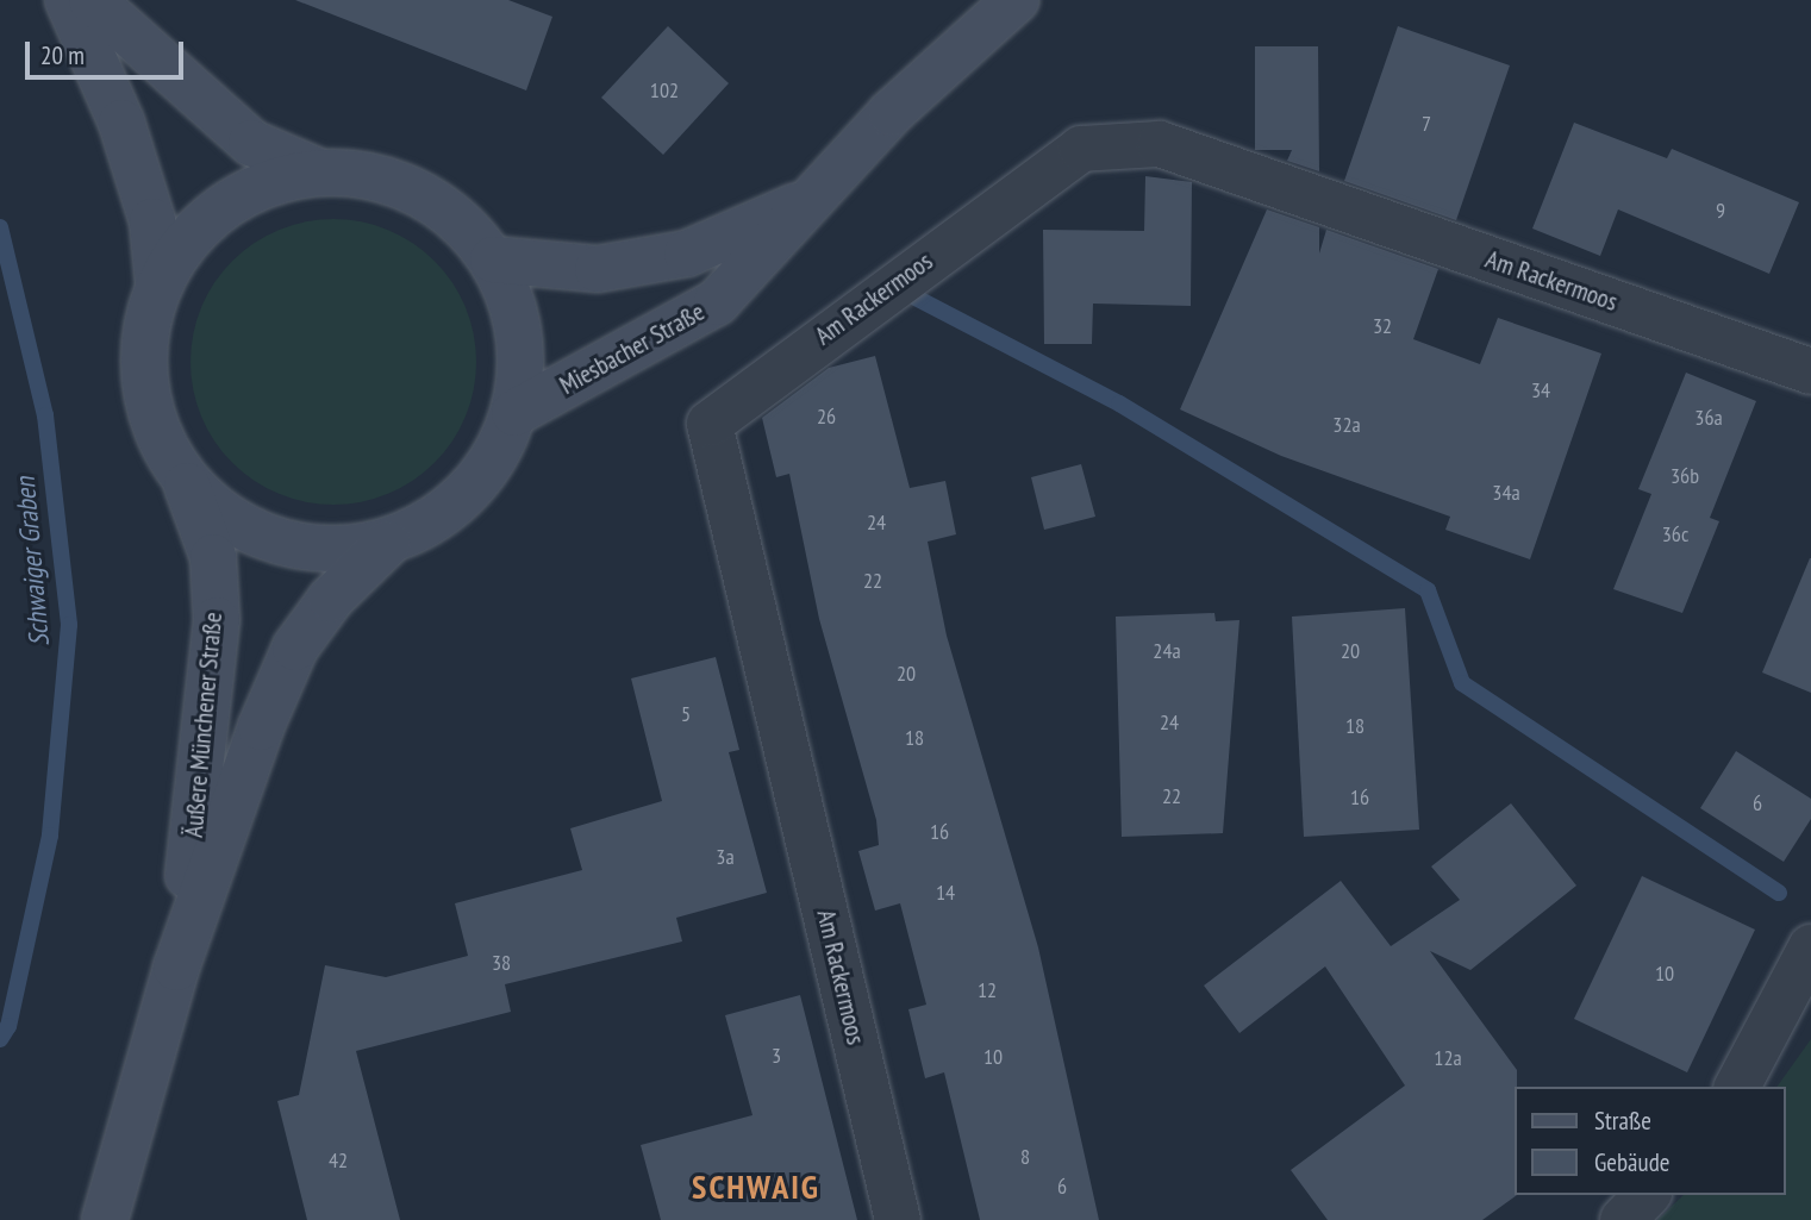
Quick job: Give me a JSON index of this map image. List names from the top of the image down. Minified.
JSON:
{"streets":{"main road":["Miesbacher Straße","Äußere Münchener Straße"],"street":["Am Rackermoos"]},"districts":["SCHWAIG"],"water":["Schwaiger Graben"],"house_numbers":["102","7","9","32","34","26","36a","32a","36b","34a","24","36c","22","24a","20","20","5","24","18","18","22","16","6","16","3a","14","38","10","12","3","10","12a","8","42","6"],"legend":["Straße","Gebäude"],"scale_bar":"20 m"}
